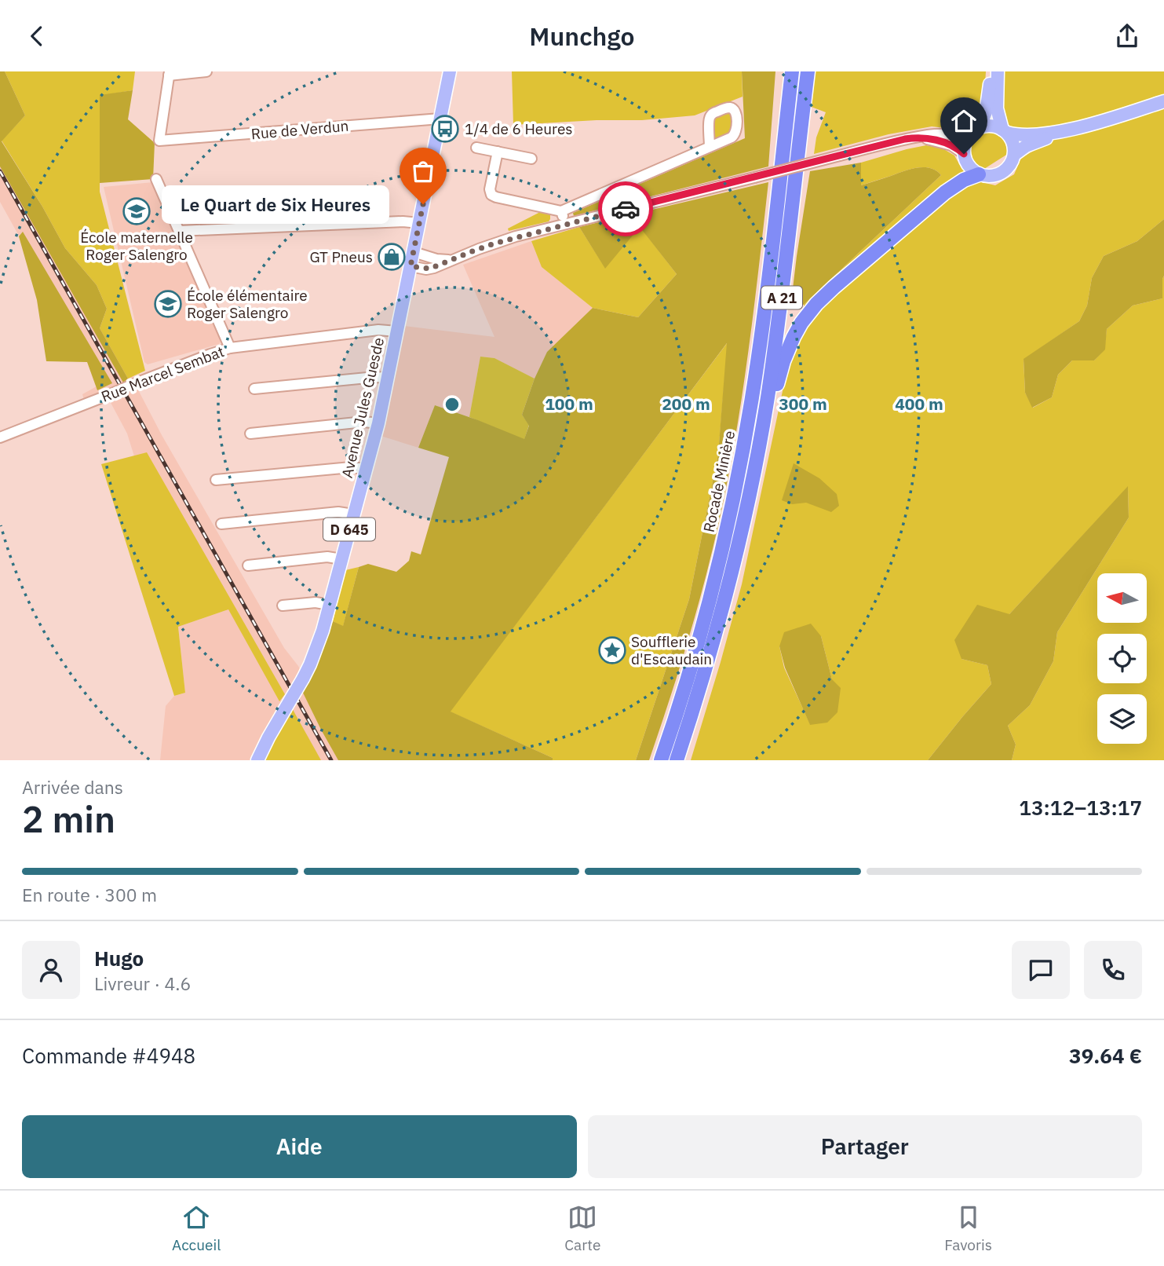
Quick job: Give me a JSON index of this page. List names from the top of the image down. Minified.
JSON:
{"streets":{"highway":["A 21","Rocade Minière"],"main road":["Avenue Jules Guesde","D 645"],"street":["Rue de Verdun","Rue Marcel Sembat"]},"crossings":[["Rue de Verdun","Avenue Jules Guesde"],["Rue Marcel Sembat","Avenue Jules Guesde"]],"places":{"bus stop":["1/4 de 6 Heures"],"other":["Le Quart de Six Heures"],"school or university":["École maternelle Roger Salengro","École élémentaire Roger Salengro"],"shop":["GT Pneus"],"place":["Soufflerie d'Escaudain"]},"north":"left","page":{"header":"Munchgo","bubble":"Le Quart de Six Heures","heading":["2 min","Arrivée dans","13:12–13:17"],"panel":["Hugo","Livreur · 4.6","Commande #4948","39.64 €"],"bar":"En route · 300 m","buttons":["Aide","Partager"],"tabs":["Accueil","Carte","Favoris"]},"rings":["100 m","200 m","300 m","400 m"]}
